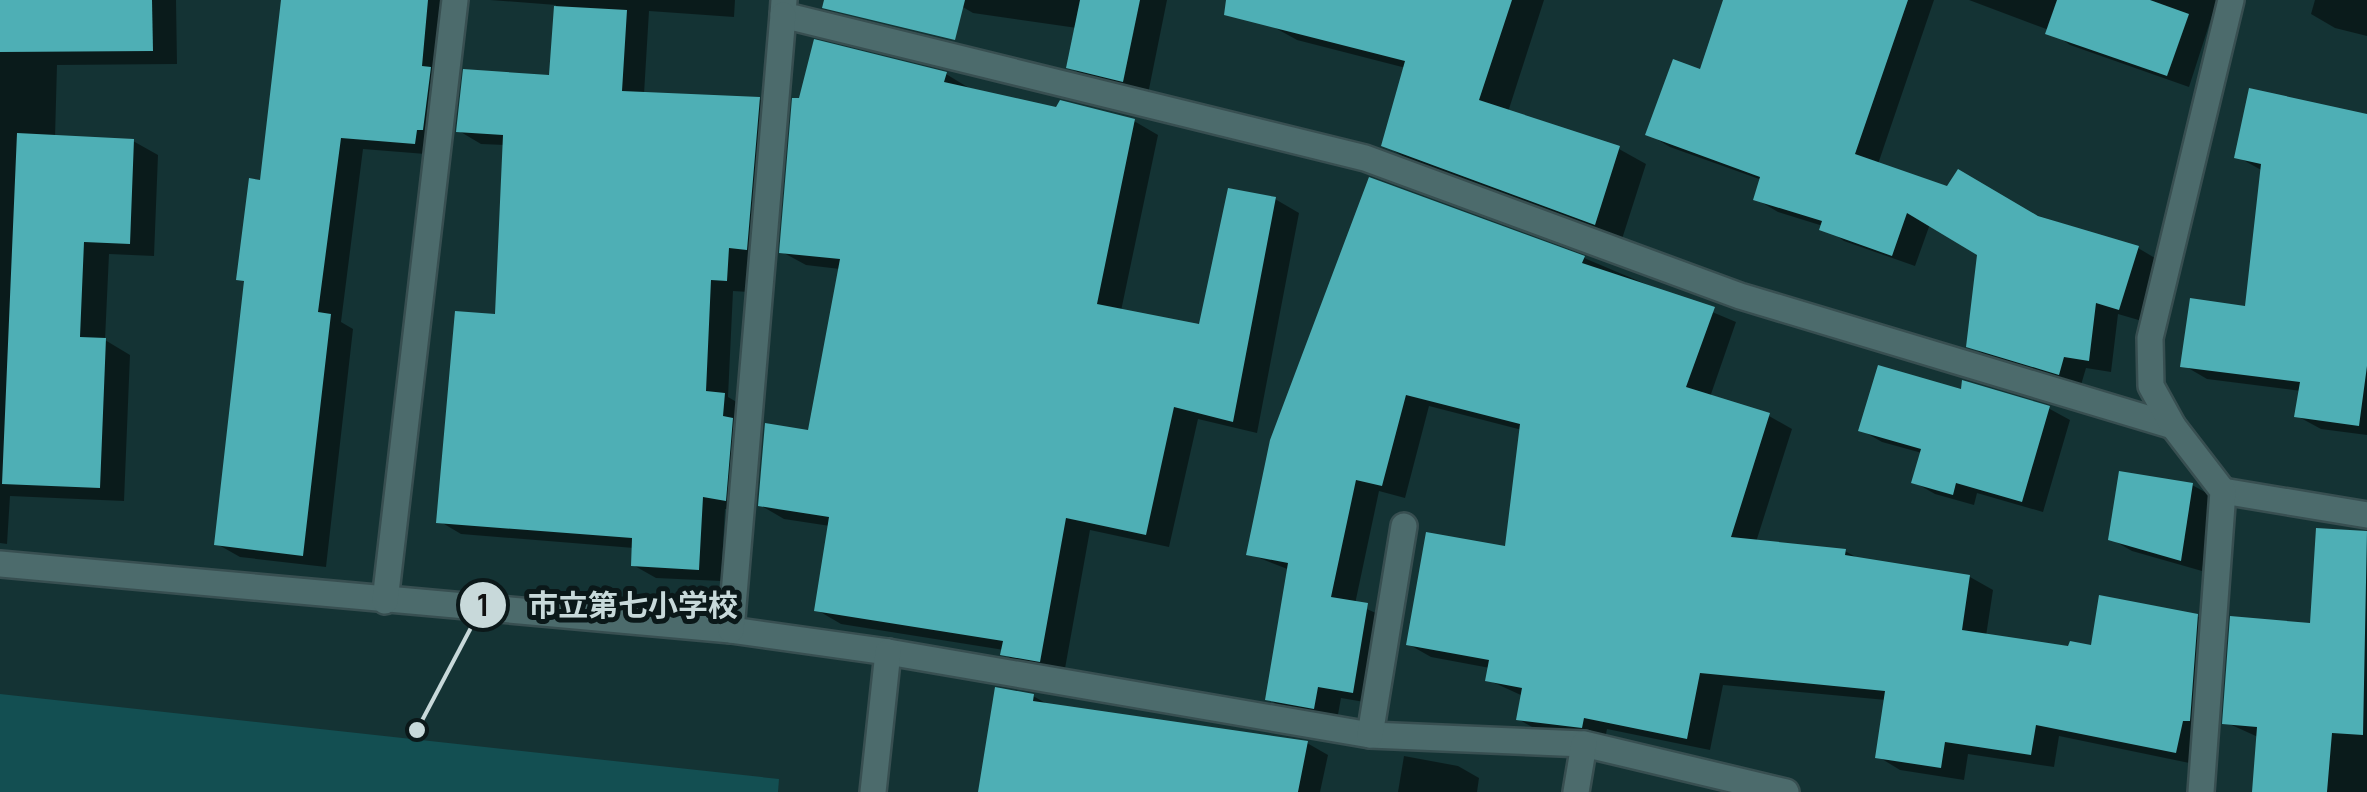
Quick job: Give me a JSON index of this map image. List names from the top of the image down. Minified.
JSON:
{"places":["市立第七小学校"]}
